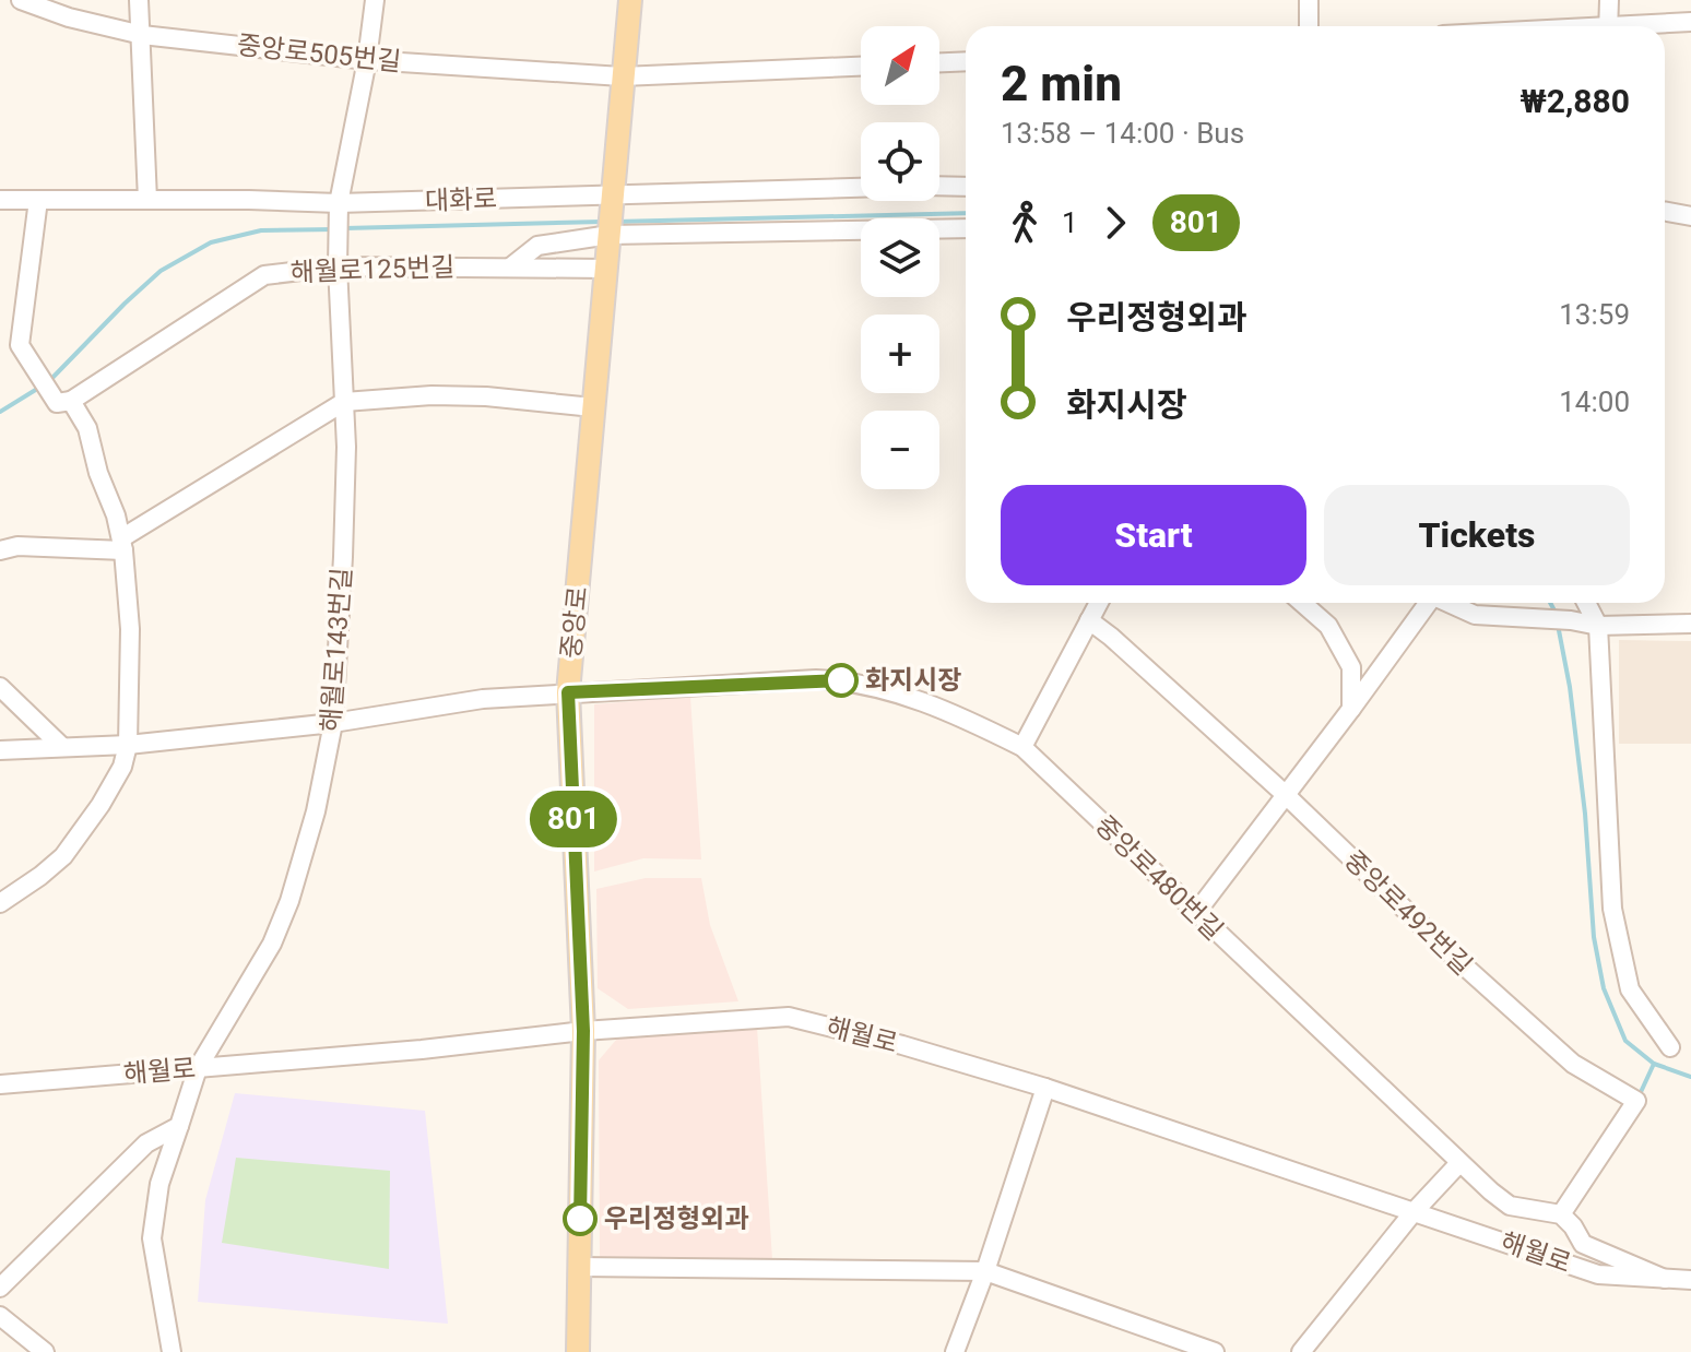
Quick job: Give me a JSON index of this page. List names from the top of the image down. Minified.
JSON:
{"streets":{"main road":["중앙로"],"street":["중앙로505번길","대화로","해월로125번길","해월로143번길","중앙로480번길","중앙로492번길","해월로"]},"crossings":[["중앙로505번길","중앙로"],["중앙로505번길","해월로143번길"],["대화로","중앙로"],["대화로","해월로143번길"],["해월로125번길","중앙로"],["해월로125번길","해월로143번길"],["중앙로","중앙로480번길"],["중앙로","해월로"],["해월로143번길","중앙로480번길"],["해월로143번길","해월로"],["중앙로480번길","중앙로492번길"]],"places":["화지시장","우리정형외과"],"lines":["bus line 801"],"north":"top right","page":{"on_map":"801","map_buttons":["+","−"],"heading":["2 min","13:58 – 14:00 · Bus","₩2,880"],"legs":["1","801"],"list":[{"name":"우리정형외과","value":"13:59"},{"name":"화지시장","value":"14:00"}],"buttons":["Start","Tickets"]}}
